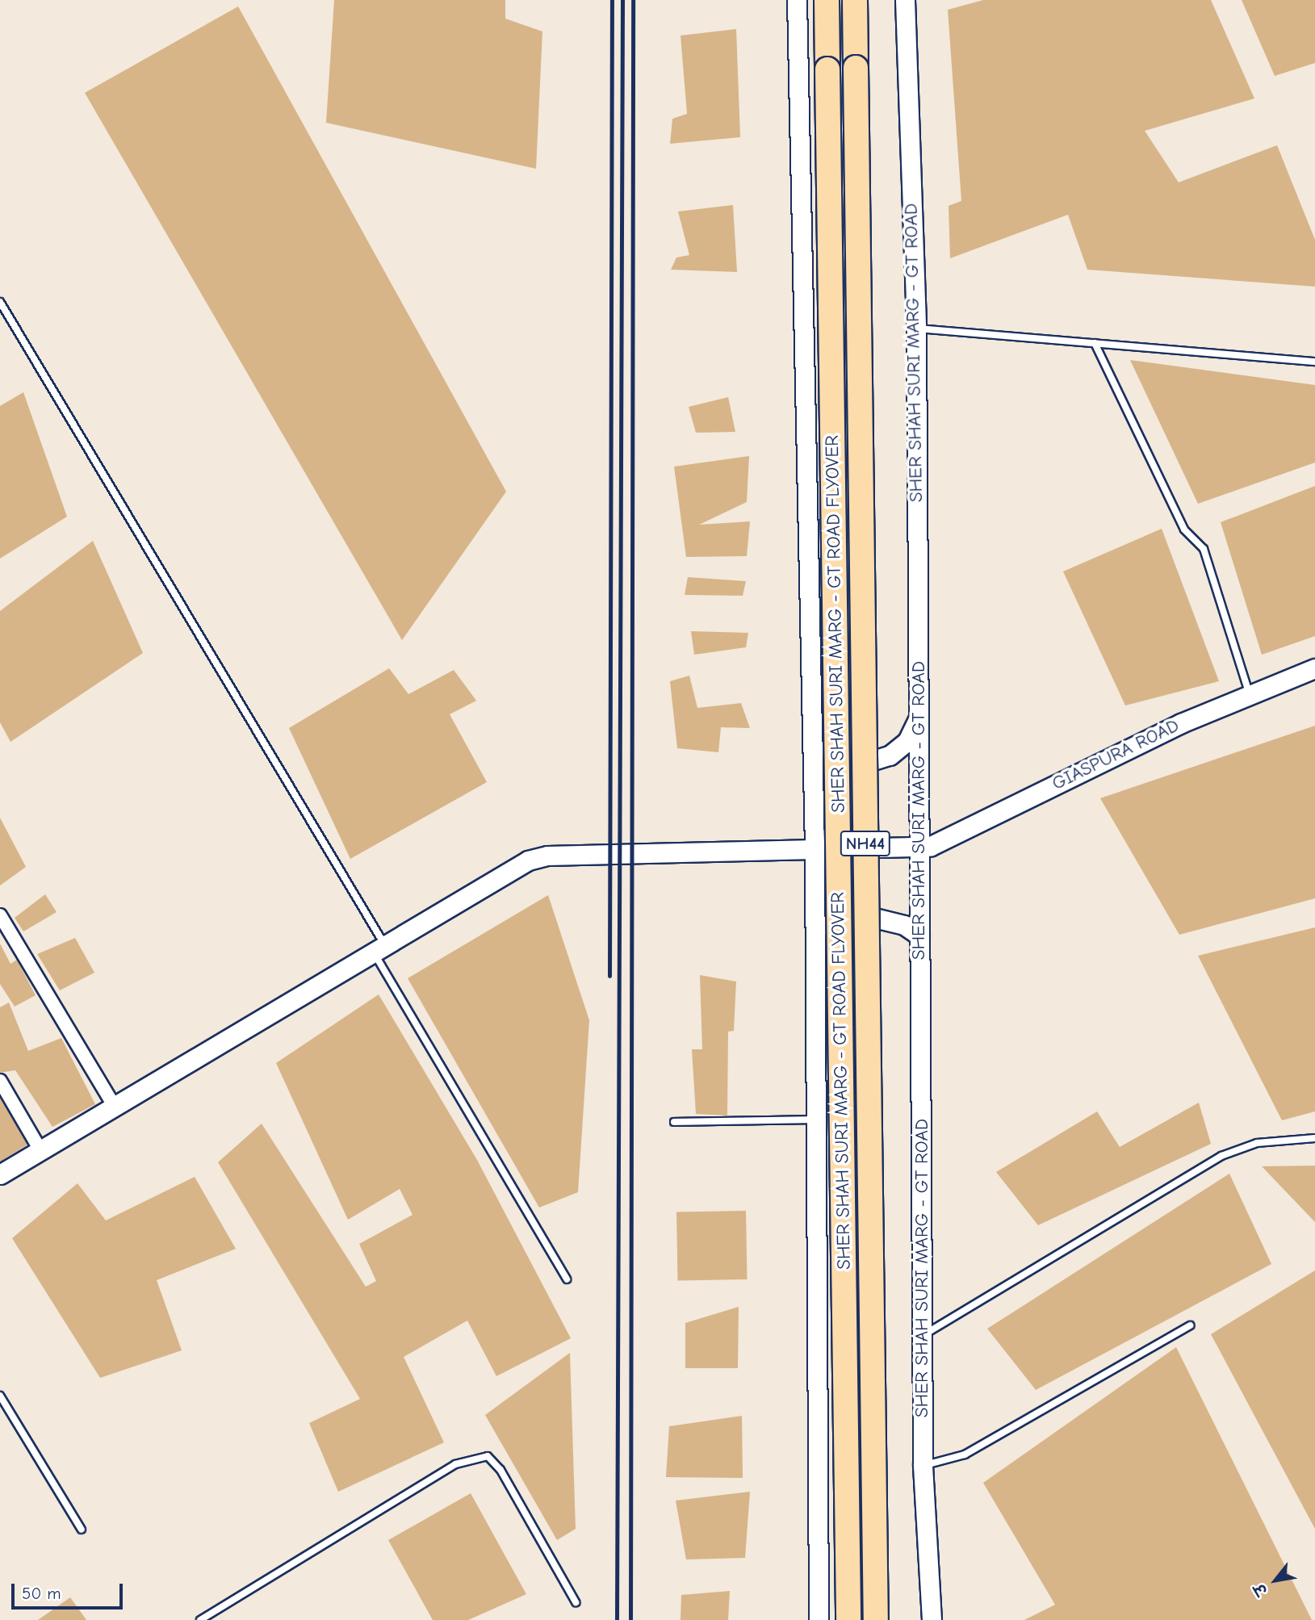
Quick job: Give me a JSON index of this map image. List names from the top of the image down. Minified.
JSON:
{"streets":{"highway":["SHER SHAH SURI MARG - GT ROAD FLYOVER","NH44"],"street":["SHER SHAH SURI MARG - GT ROAD","GIASPURA ROAD"]},"crossings":[["SHER SHAH SURI MARG - GT ROAD","GIASPURA ROAD"]],"scale_bar":"50 m","north":"bottom left"}
